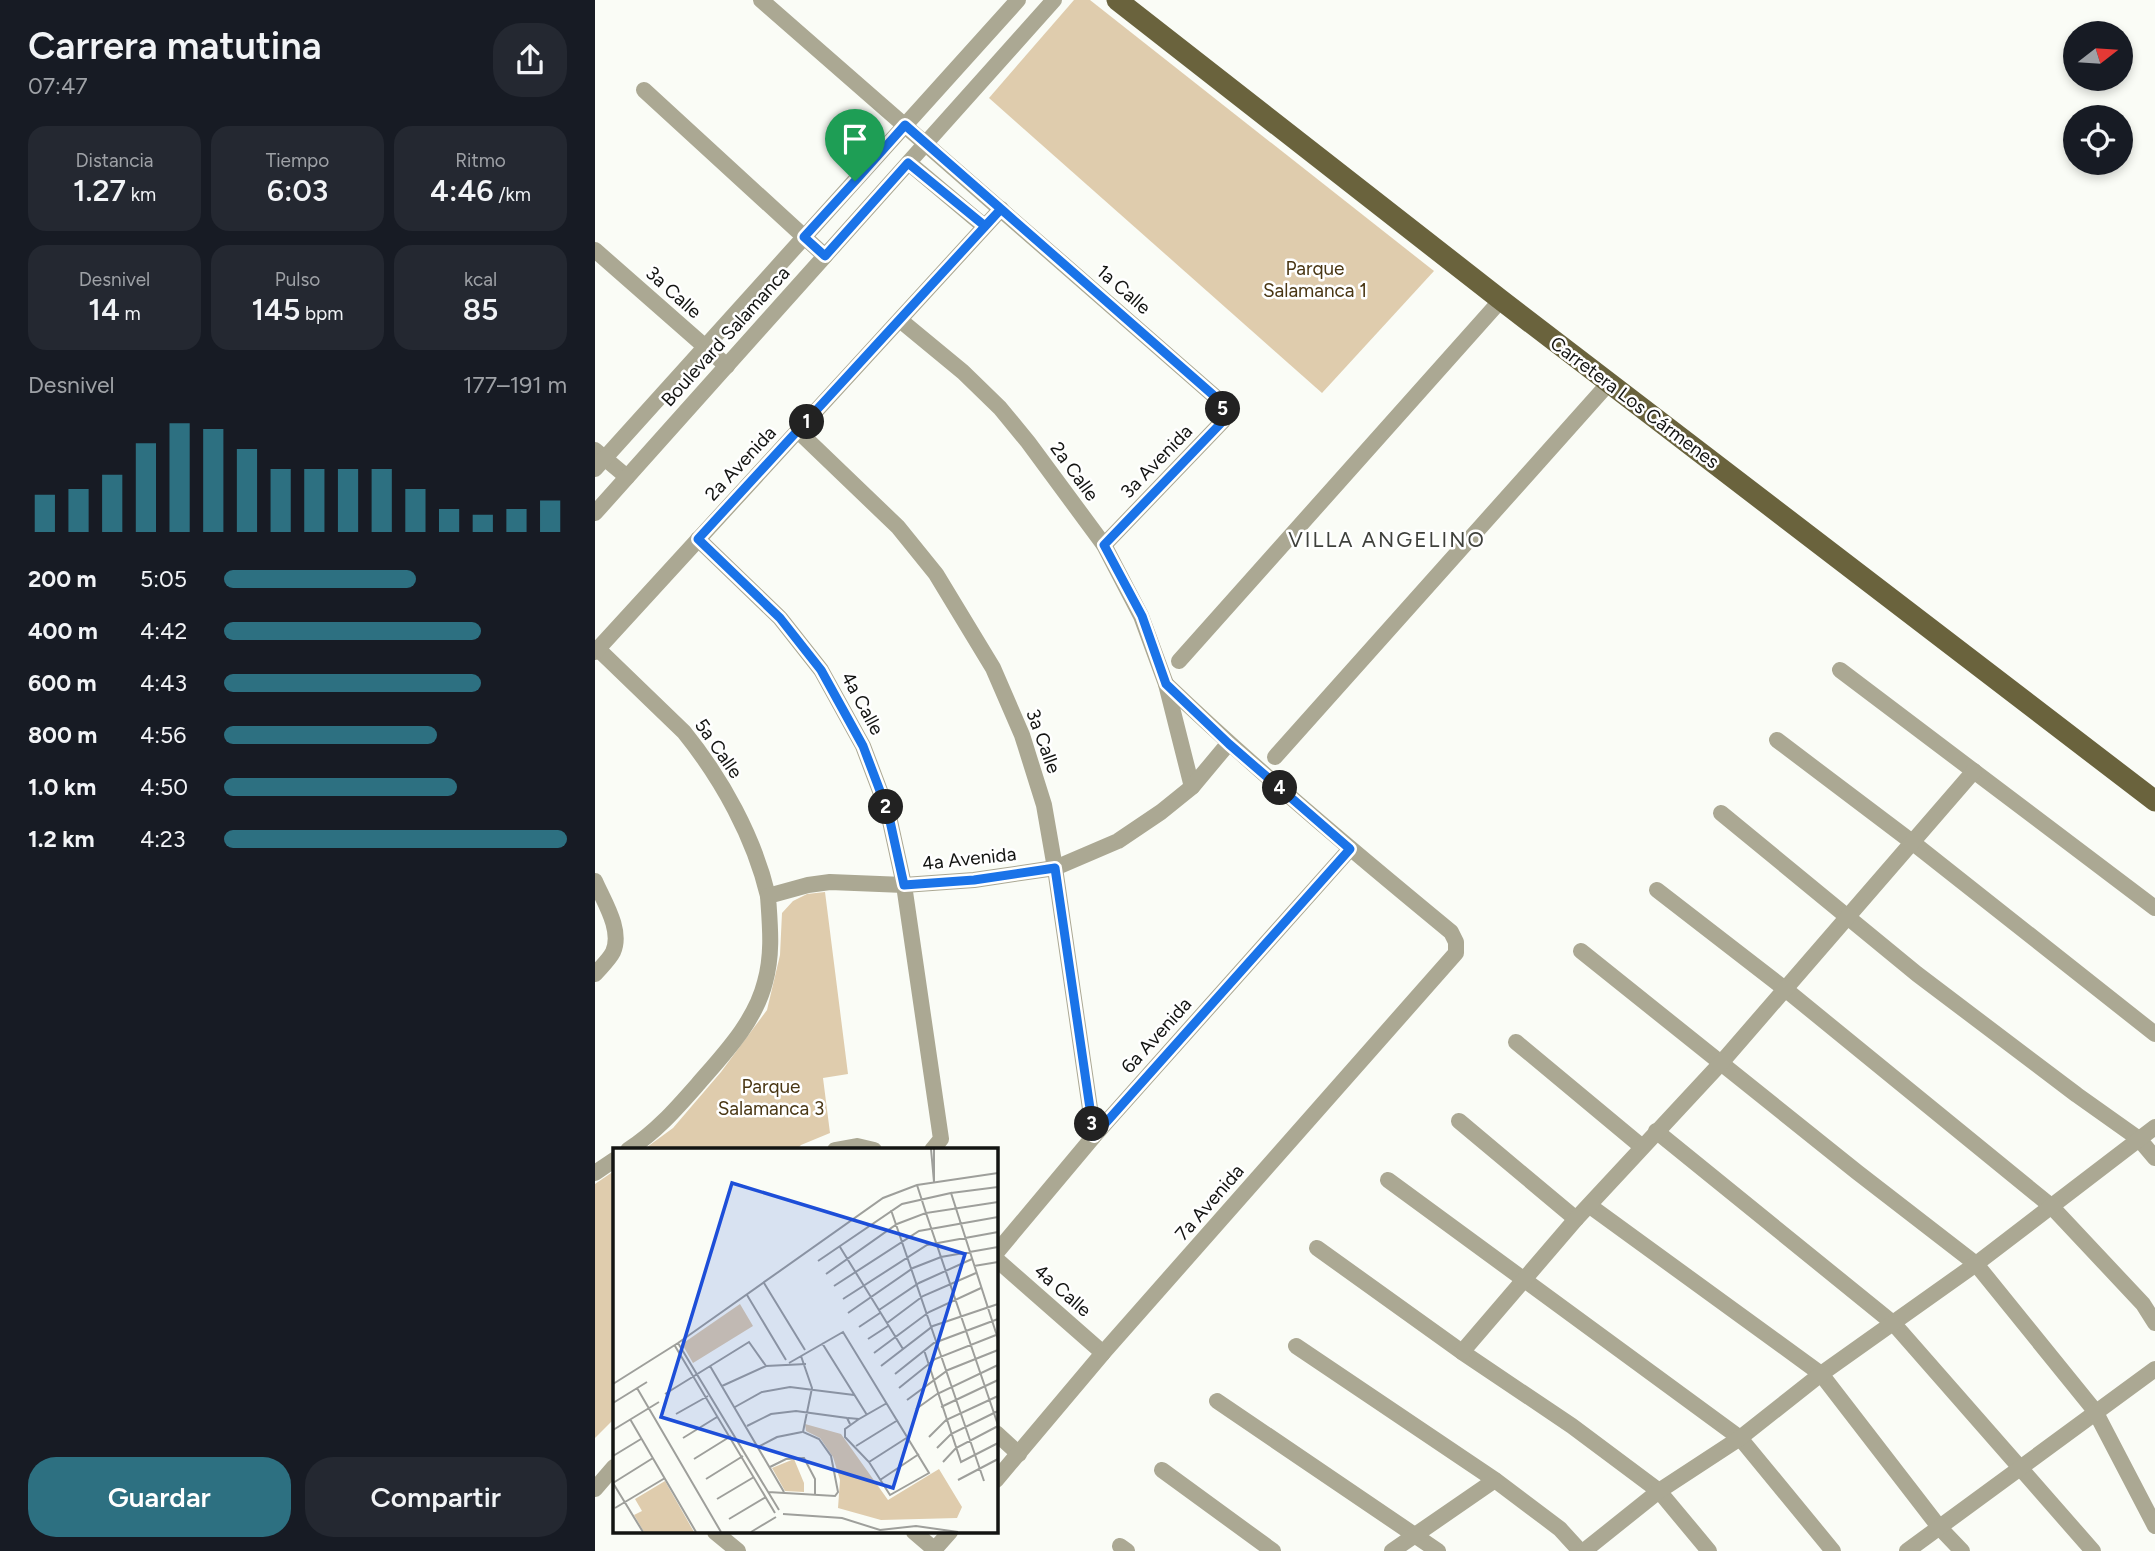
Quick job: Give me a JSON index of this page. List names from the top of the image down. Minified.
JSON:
{"streets":{"main road":["Carretera Los Cármenes"],"street":["1a Calle","3a Calle","Boulevard Salamanca","3a Avenida","2a Avenida","2a Calle","4a Calle","5a Calle","4a Avenida","6a Avenida","7a Avenida"]},"crossings":[["1a Calle","Boulevard Salamanca"],["1a Calle","3a Avenida"],["1a Calle","2a Avenida"],["3a Calle","Boulevard Salamanca"],["3a Calle","2a Avenida"],["3a Calle","4a Avenida"],["3a Calle","6a Avenida"],["3a Avenida","2a Calle"],["2a Avenida","2a Calle"],["2a Avenida","4a Calle"],["2a Avenida","5a Calle"],["2a Calle","4a Avenida"],["2a Calle","6a Avenida"],["2a Calle","7a Avenida"],["4a Calle","4a Avenida"],["4a Calle","7a Avenida"],["5a Calle","4a Avenida"]],"districts":["VILLA ANGELINO"],"parks":["Parque Salamanca 1","Parque Salamanca 3"],"north":"right","page":{"heading":["Carrera matutina","07:47"],"stats":[["Distancia","1.27 km"],["Tiempo","6:03"],["Ritmo","4:46 /km"],["Desnivel","14 m"],["Pulso","145 bpm"],["kcal","85"]],"chart":["Desnivel","177–191 m"],"pins":["5","1","4","2","3"],"list":[{"name":"200 m","note":"5:05"},{"name":"400 m","note":"4:42"},{"name":"600 m","note":"4:43"},{"name":"800 m","note":"4:56"},{"name":"1.0 km","note":"4:50"},{"name":"1.2 km","note":"4:23"}],"buttons":["Guardar","Compartir"]}}
